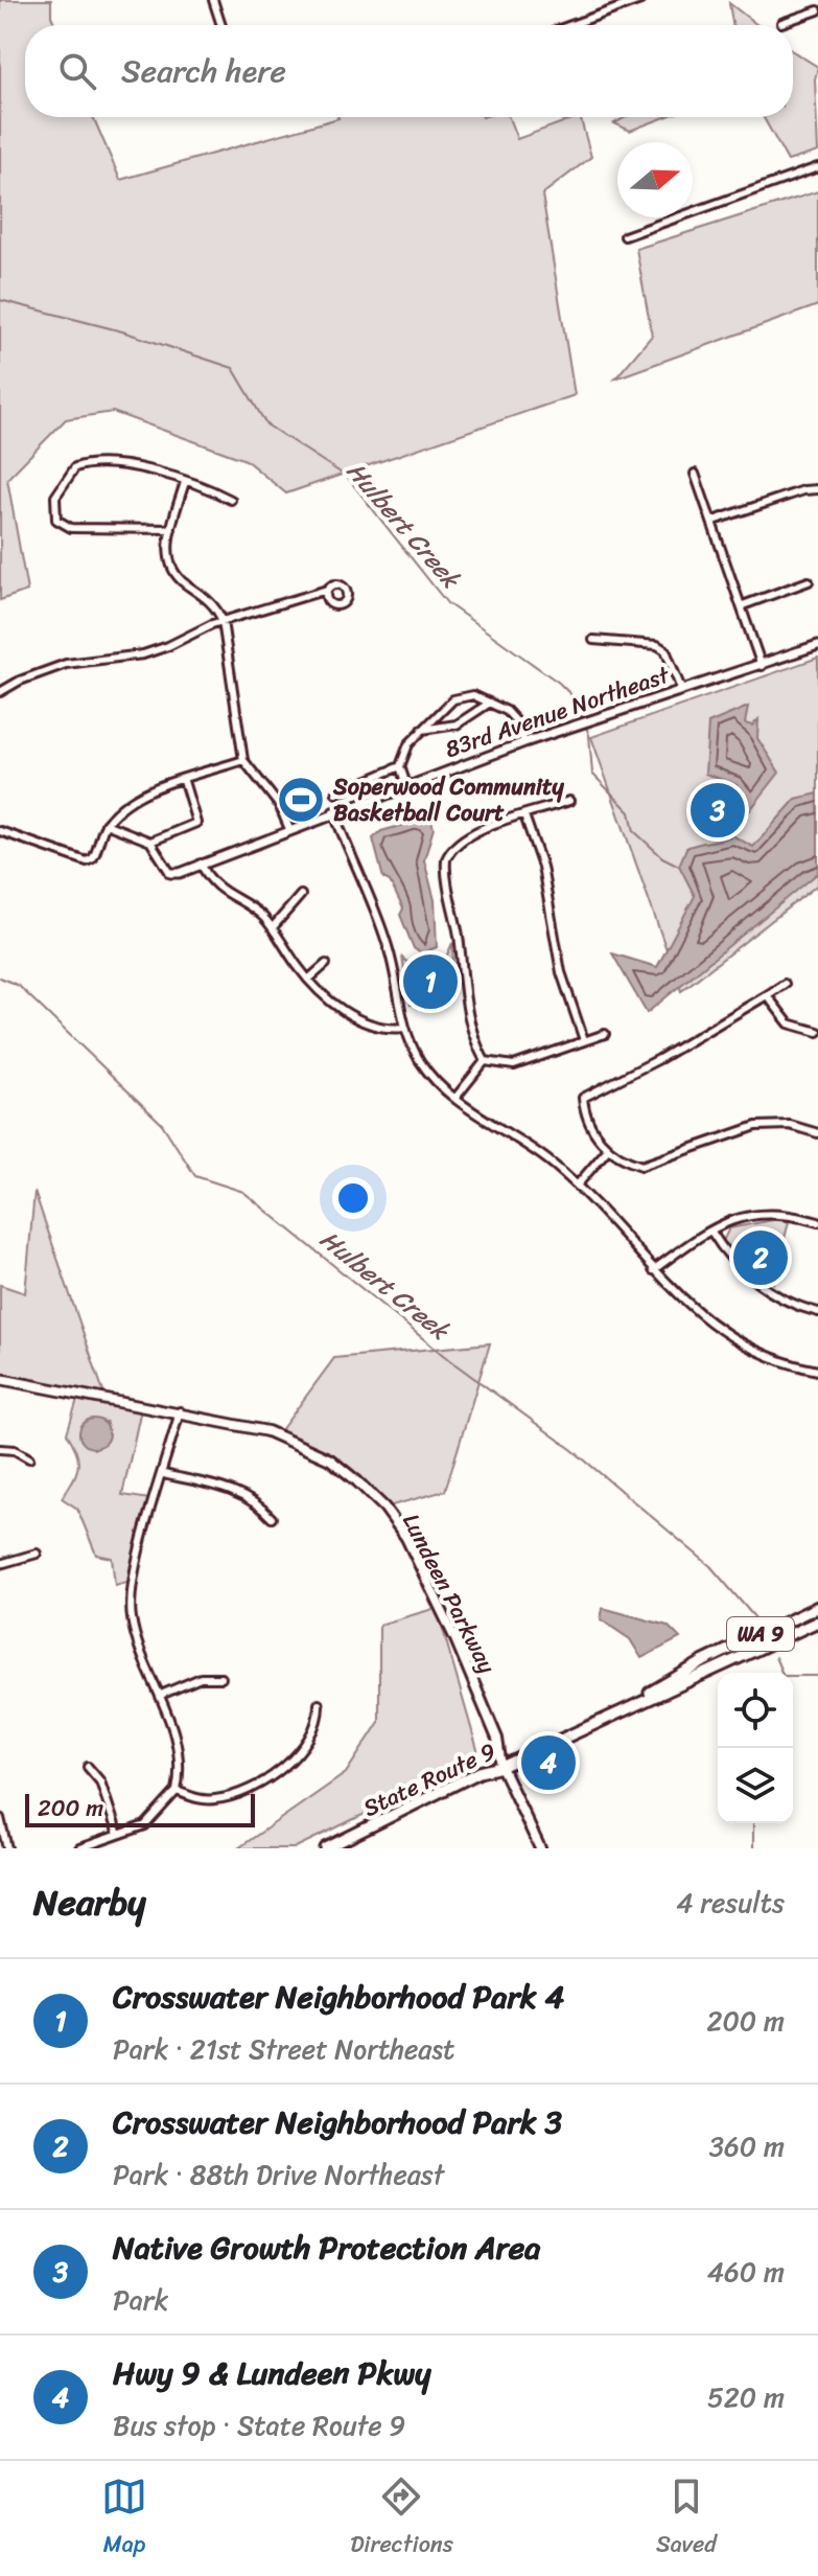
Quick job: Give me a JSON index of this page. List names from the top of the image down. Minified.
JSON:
{"streets":{"main road":["Lundeen Parkway","WA 9","State Route 9"],"street":["83rd Avenue Northeast"]},"crossings":[["Lundeen Parkway","State Route 9"]],"water":["Hulbert Creek"],"places":{"sports":["Soperwood Community Basketball Court"]},"scale_bar":"200 m","north":"right","page":{"search":"Search here","pins":["3","1","2","4"],"scale":"200 m","heading":["Nearby","4 results"],"list":[{"mark":"1","name":"Crosswater Neighborhood Park 4","note":"Park · 21st Street Northeast","value":"200 m"},{"mark":"2","name":"Crosswater Neighborhood Park 3","note":"Park · 88th Drive Northeast","value":"360 m"},{"mark":"3","name":"Native Growth Protection Area","note":"Park","value":"460 m"},{"mark":"4","name":"Hwy 9 & Lundeen Pkwy","note":"Bus stop · State Route 9","value":"520 m"}],"nav":["Map","Directions","Saved"]}}
